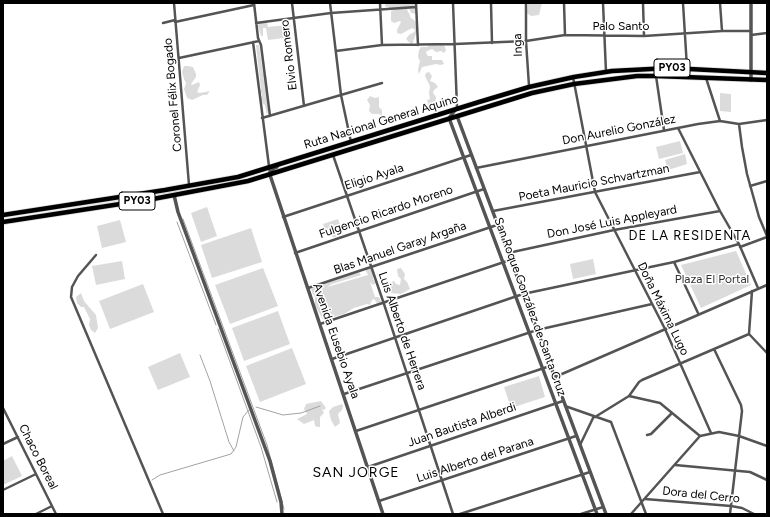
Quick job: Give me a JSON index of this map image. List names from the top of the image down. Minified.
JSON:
{"streets":{"highway":["PY03","Ruta Nacional General Aquino"],"street":["Palo Santo","Inga","Elvio Romero","Coronel Félix Bogado","Don Aurelio González","Eligio Ayala","Poeta Mauricio Schvartzman","Fulgencio Ricardo Moreno","Don José Luis Appleyard","Blas Manuel Garay Argaña","San Roque González de Santa Cruz","Doña Máxima Lugo","Luis Alberto de Herrera","Avenida Eusebio Ayala","Juan Bautista Alberdi","Chaco Boreal","Luis Alberto del Parana","Dora del Cerro"]},"crossings":[["Palo Santo","Inga"],["Inga","Ruta Nacional General Aquino"],["Coronel Félix Bogado","Ruta Nacional General Aquino"],["Ruta Nacional General Aquino","San Roque González de Santa Cruz"],["Ruta Nacional General Aquino","Doña Máxima Lugo"],["Ruta Nacional General Aquino","Luis Alberto de Herrera"],["Ruta Nacional General Aquino","Avenida Eusebio Ayala"],["Don Aurelio González","Doña Máxima Lugo"],["Eligio Ayala","San Roque González de Santa Cruz"],["Eligio Ayala","Luis Alberto de Herrera"],["Eligio Ayala","Avenida Eusebio Ayala"],["Poeta Mauricio Schvartzman","Doña Máxima Lugo"],["Fulgencio Ricardo Moreno","San Roque González de Santa Cruz"],["Fulgencio Ricardo Moreno","Luis Alberto de Herrera"],["Fulgencio Ricardo Moreno","Avenida Eusebio Ayala"],["Don José Luis Appleyard","Doña Máxima Lugo"],["Blas Manuel Garay Argaña","San Roque González de Santa Cruz"],["Blas Manuel Garay Argaña","Luis Alberto de Herrera"],["Blas Manuel Garay Argaña","Avenida Eusebio Ayala"],["San Roque González de Santa Cruz","Juan Bautista Alberdi"],["San Roque González de Santa Cruz","Luis Alberto del Parana"],["Luis Alberto de Herrera","Juan Bautista Alberdi"],["Luis Alberto de Herrera","Luis Alberto del Parana"],["Avenida Eusebio Ayala","Juan Bautista Alberdi"],["Avenida Eusebio Ayala","Luis Alberto del Parana"]],"districts":["DE LA RESIDENTA","SAN JORGE"],"parks":["Plaza El Portal"]}
